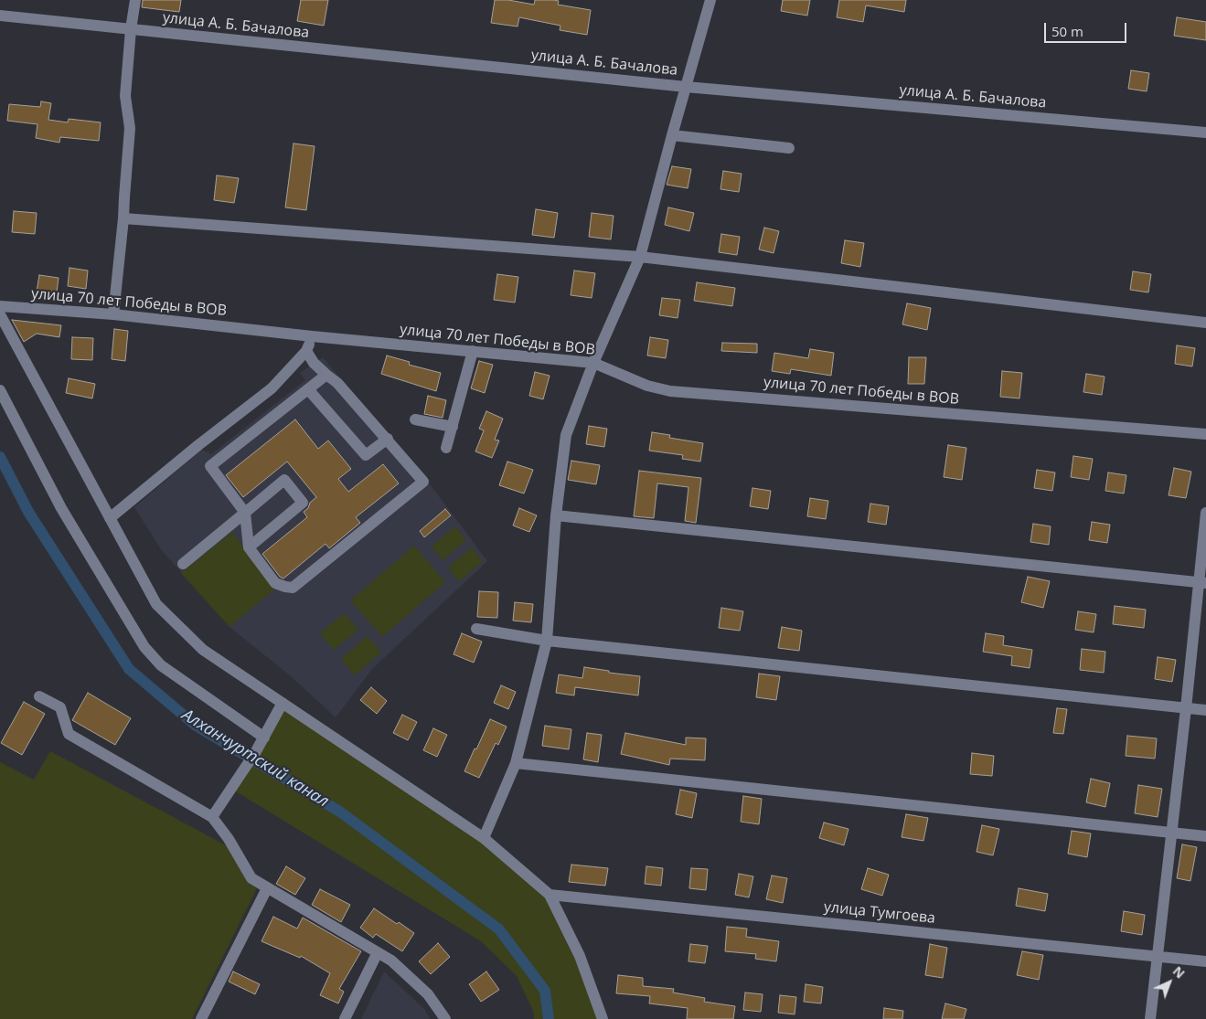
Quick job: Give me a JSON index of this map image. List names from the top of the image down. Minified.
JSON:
{"streets":{"street":["улица А. Б. Бачалова","улица 70 лет Победы в ВОВ","улица Тумгоева"]},"water":["Алханчуртский канал"],"scale_bar":"50 m","north":"top right"}
